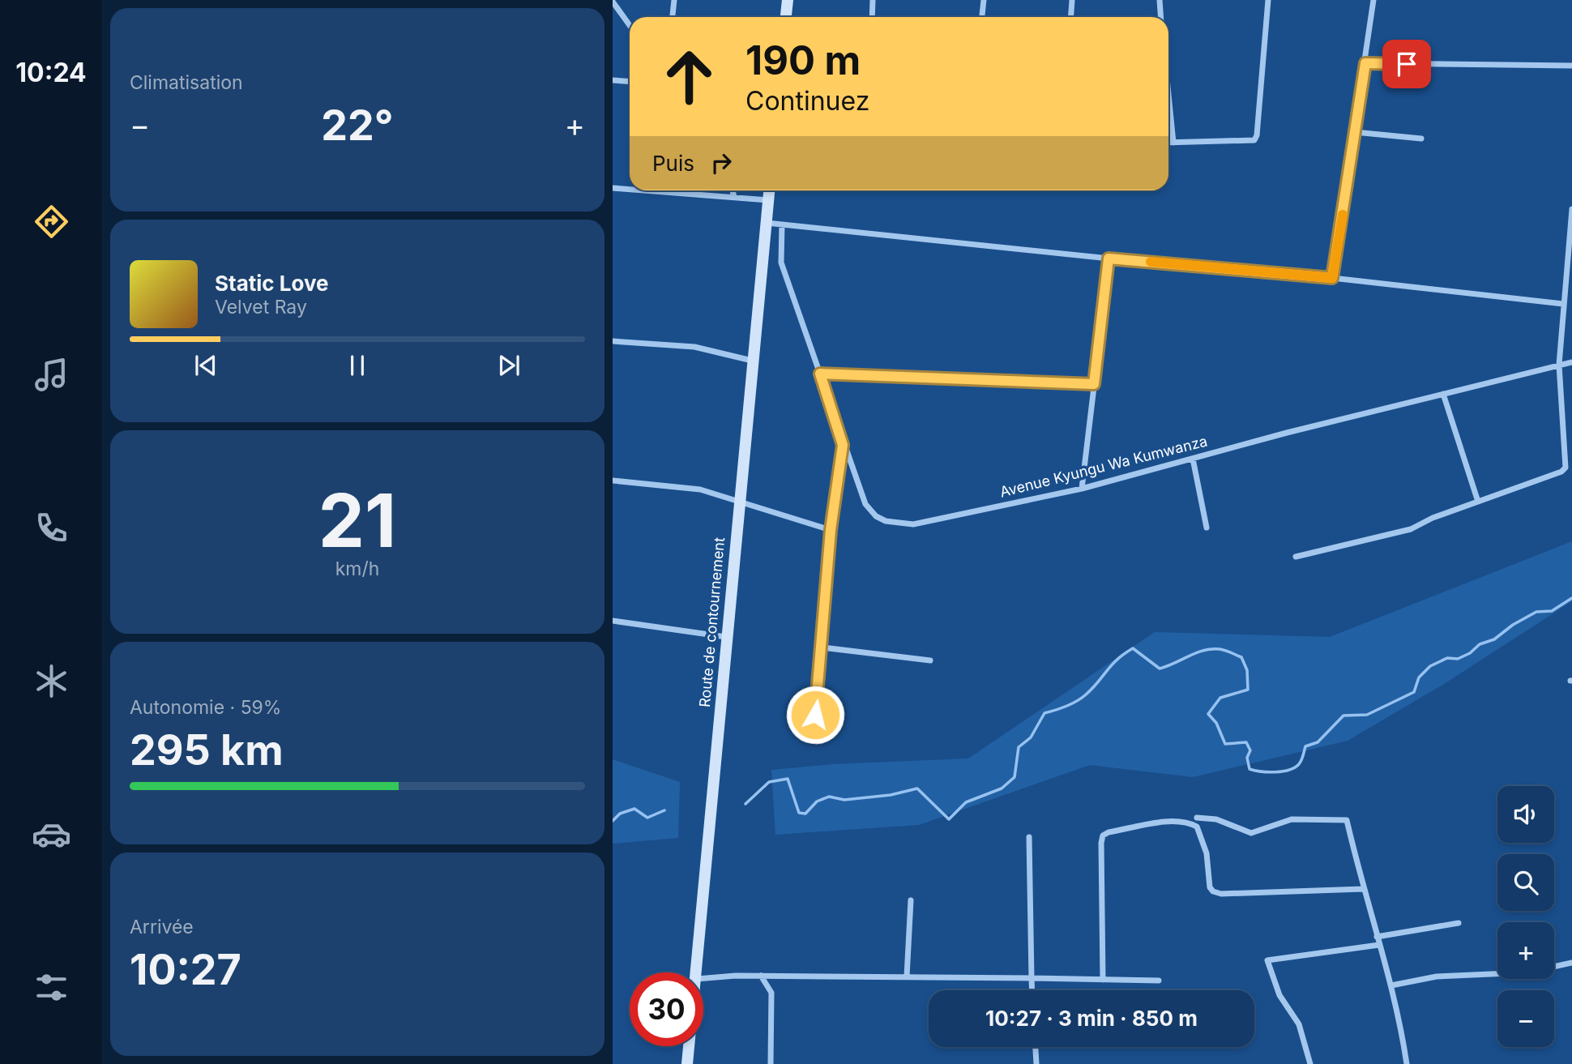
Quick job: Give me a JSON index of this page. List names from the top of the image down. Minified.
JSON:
{"streets":{"street":["Avenue Kyungu Wa Kumwanza","Route de contournement"]},"page":{"tabs":"10:24","tile":["Climatisation",["21","km/h"],["Autonomie · 59%","295 km"],["Arrivée","10:27"]],"turn":["190 m","Continuez"],"heat":["−","22°","+"],"then":"Puis","song":["Static Love","Velvet Ray"],"map_buttons":["+","−"],"limit":"30","trip":"10:27 · 3 min · 850 m"}}
